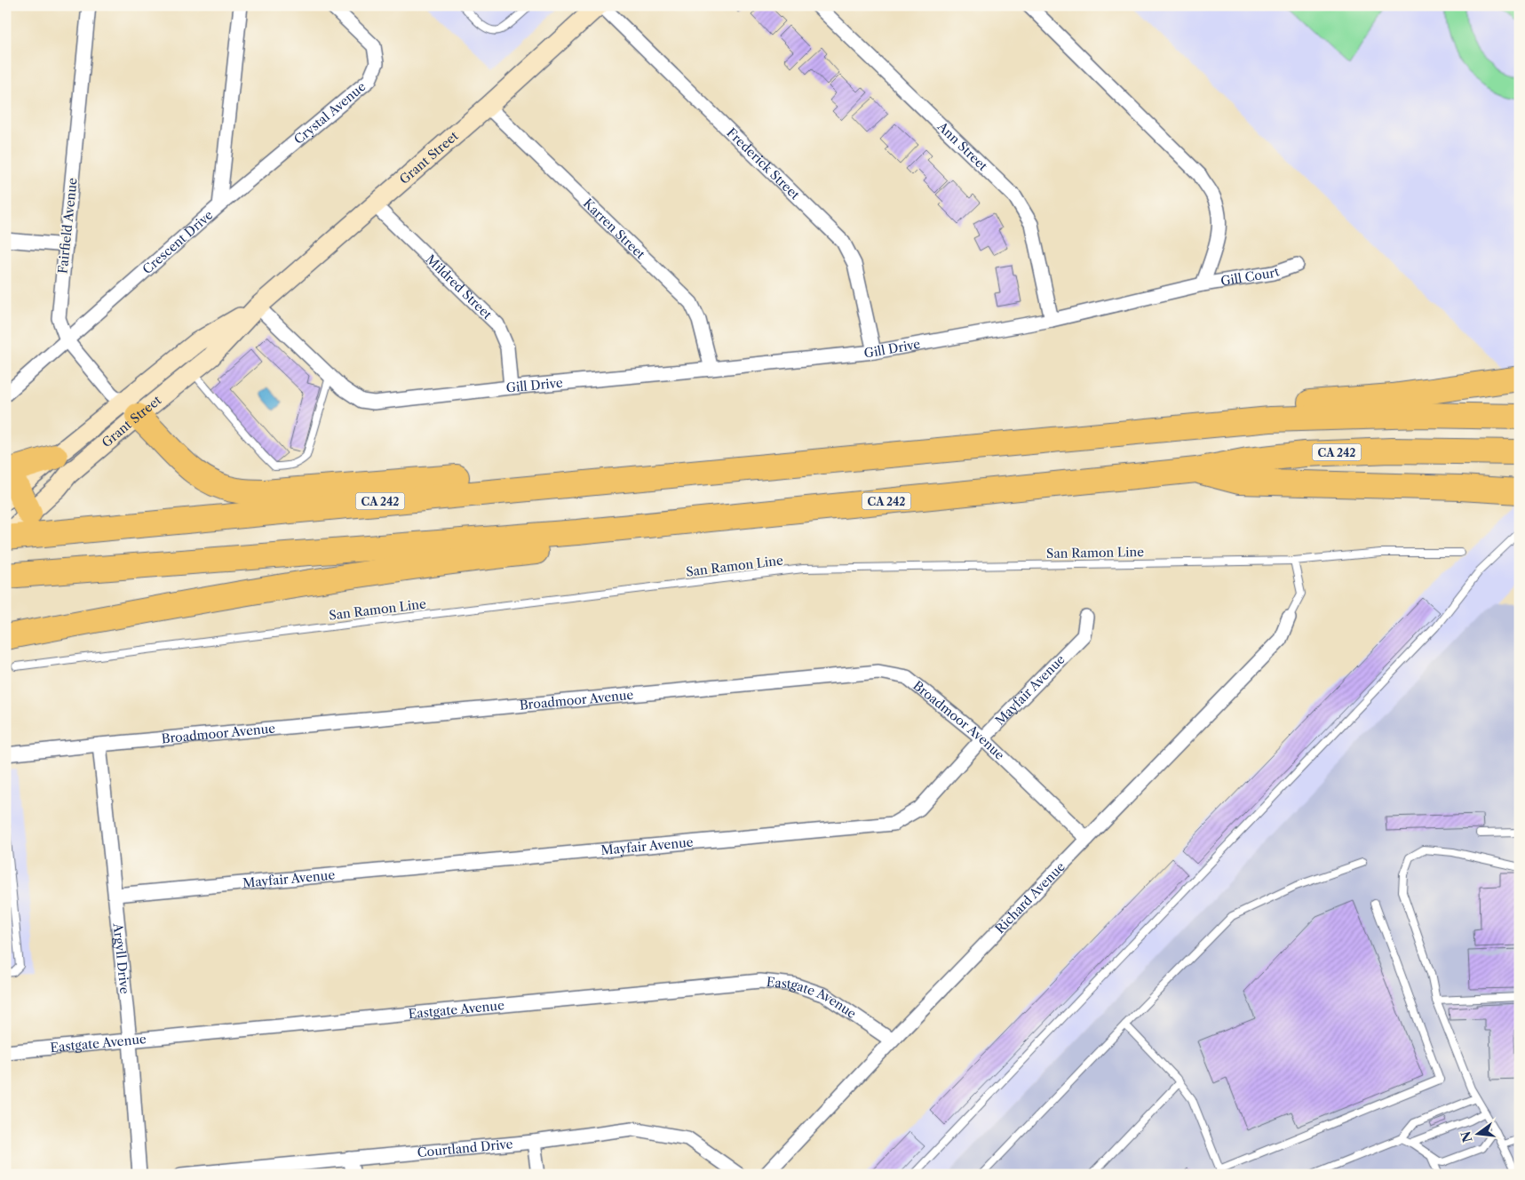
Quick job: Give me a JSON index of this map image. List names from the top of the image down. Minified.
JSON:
{"streets":{"highway":["CA 242"],"street":["Crystal Avenue","Ann Street","Grant Street","Frederick Street","Fairfield Avenue","Karren Street","Crescent Drive","Gill Court","Mildred Street","Gill Drive","Mayfair Avenue","Broadmoor Avenue","Richard Avenue","Argyll Drive","Eastgate Avenue","Courtland Drive"],"lane":["San Ramon Line"]},"crossings":[["Crystal Avenue","Crescent Drive"],["Ann Street","Gill Drive"],["Grant Street","Frederick Street"],["Grant Street","Fairfield Avenue"],["Grant Street","Karren Street"],["Grant Street","Mildred Street"],["Grant Street","Gill Drive"],["Grant Street","CA 242"],["Frederick Street","Gill Drive"],["Fairfield Avenue","Crescent Drive"],["Karren Street","Gill Drive"],["Gill Court","Gill Drive"],["Mildred Street","Gill Drive"],["Mayfair Avenue","Broadmoor Avenue"],["Mayfair Avenue","Argyll Drive"],["Broadmoor Avenue","Richard Avenue"],["Broadmoor Avenue","Argyll Drive"],["Richard Avenue","Eastgate Avenue"],["Argyll Drive","Eastgate Avenue"]],"north":"left"}
